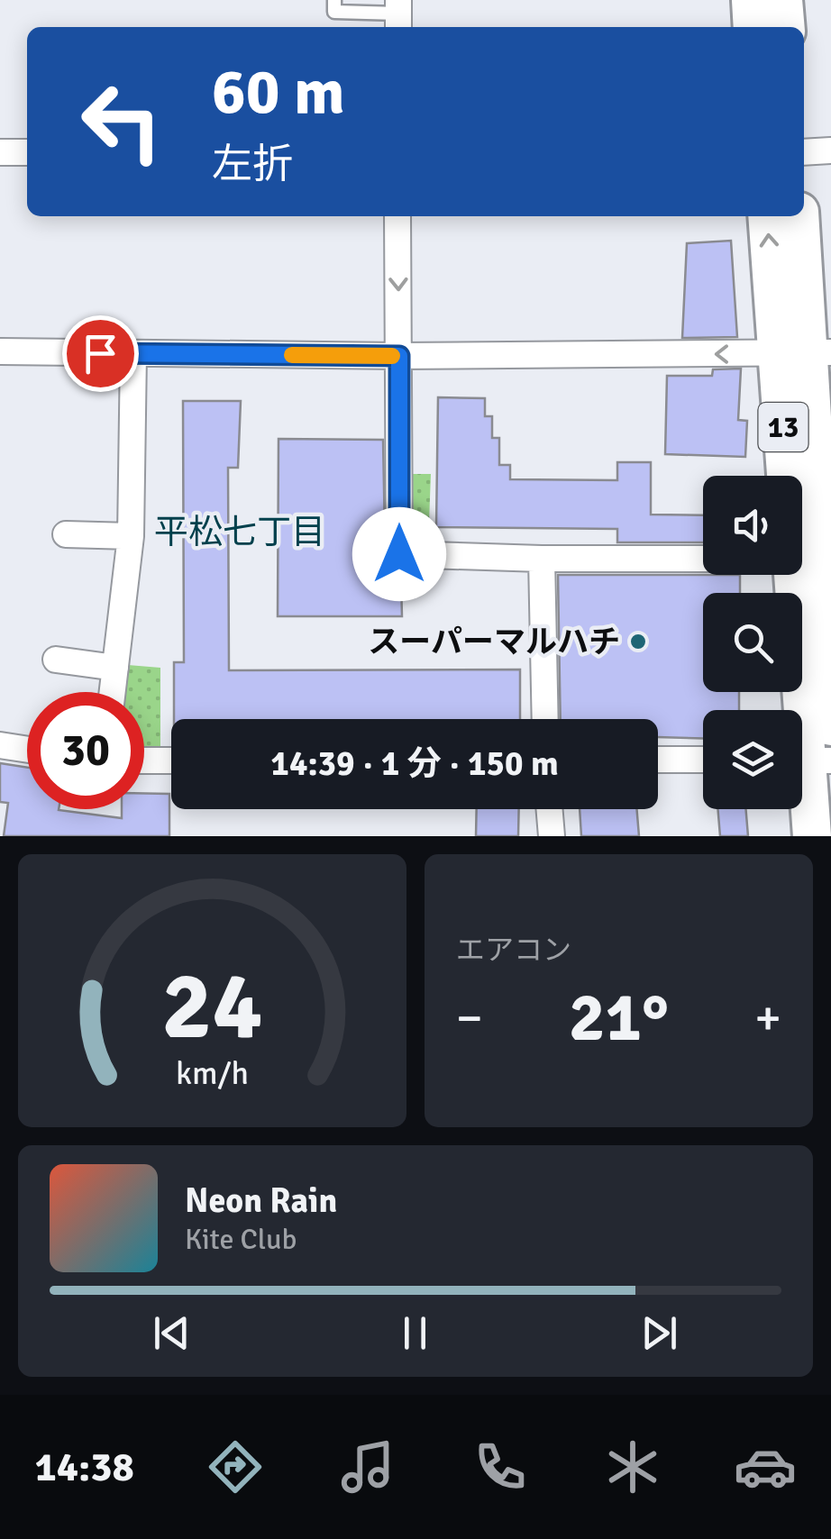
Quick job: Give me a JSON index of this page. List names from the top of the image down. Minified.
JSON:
{"streets":{"main road":["13"]},"districts":["平松七丁目"],"places":["スーパーマルハチ"],"page":{"turn":["60 m","左折"],"limit":"30","trip":"14:39 · 1 分 · 150 m","tile":"エアコン","heat":["−","21°","+"],"song":["Neon Rain","Kite Club"],"tabs":"14:38","gauge":["24","km/h"]}}
